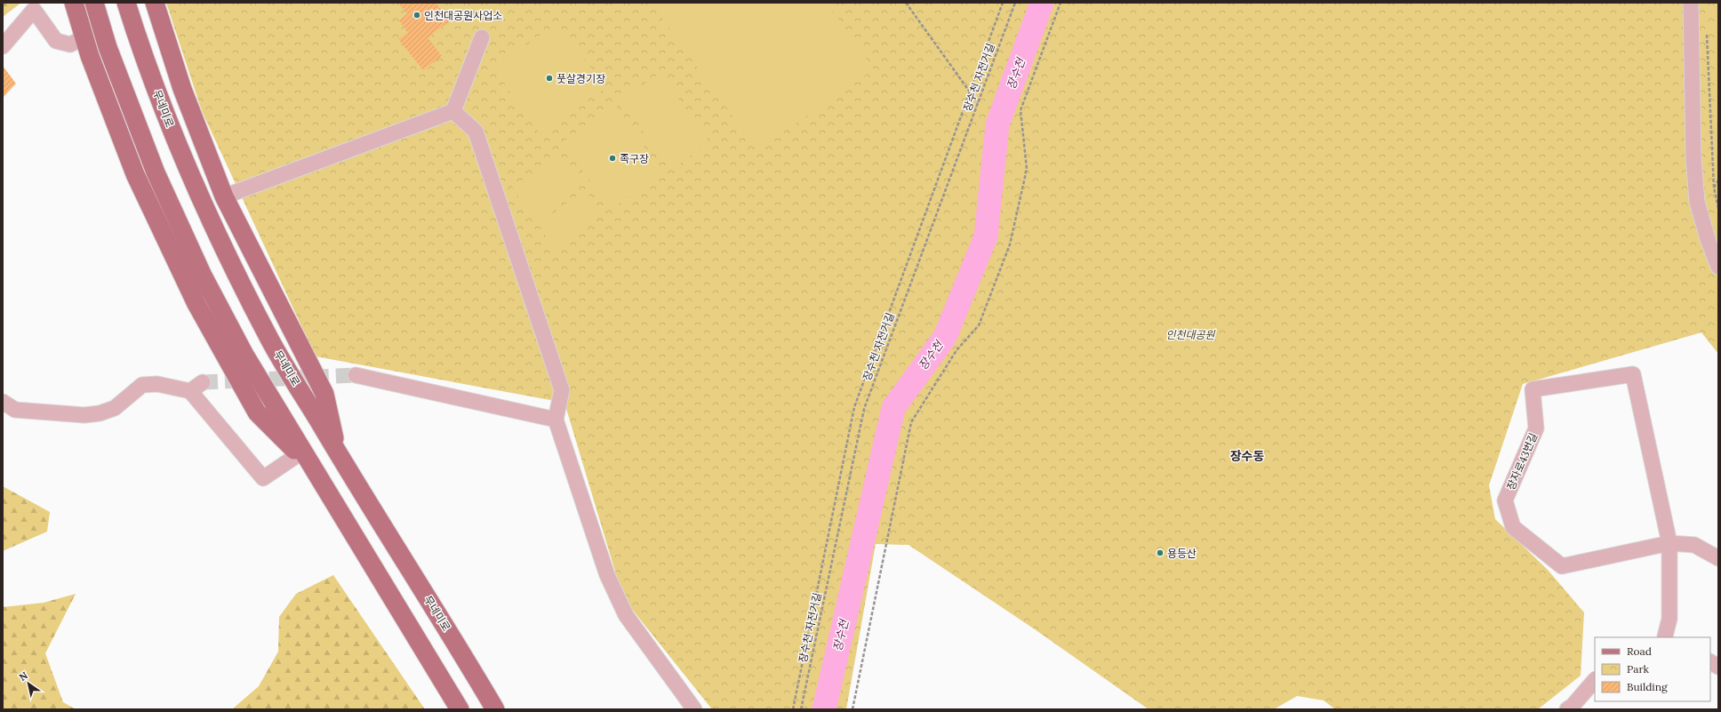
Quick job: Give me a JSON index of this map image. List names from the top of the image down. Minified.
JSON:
{"streets":{"main road":["무네미로"],"street":["장자로43번길"],"path":["장수천 자전거길"]},"districts":["장수동"],"water":["장수천"],"parks":["인천대공원"],"places":["인천대공원사업소","풋살경기장","족구장","용등산"],"legend":["Road","Park","Building"],"north":"top left"}
